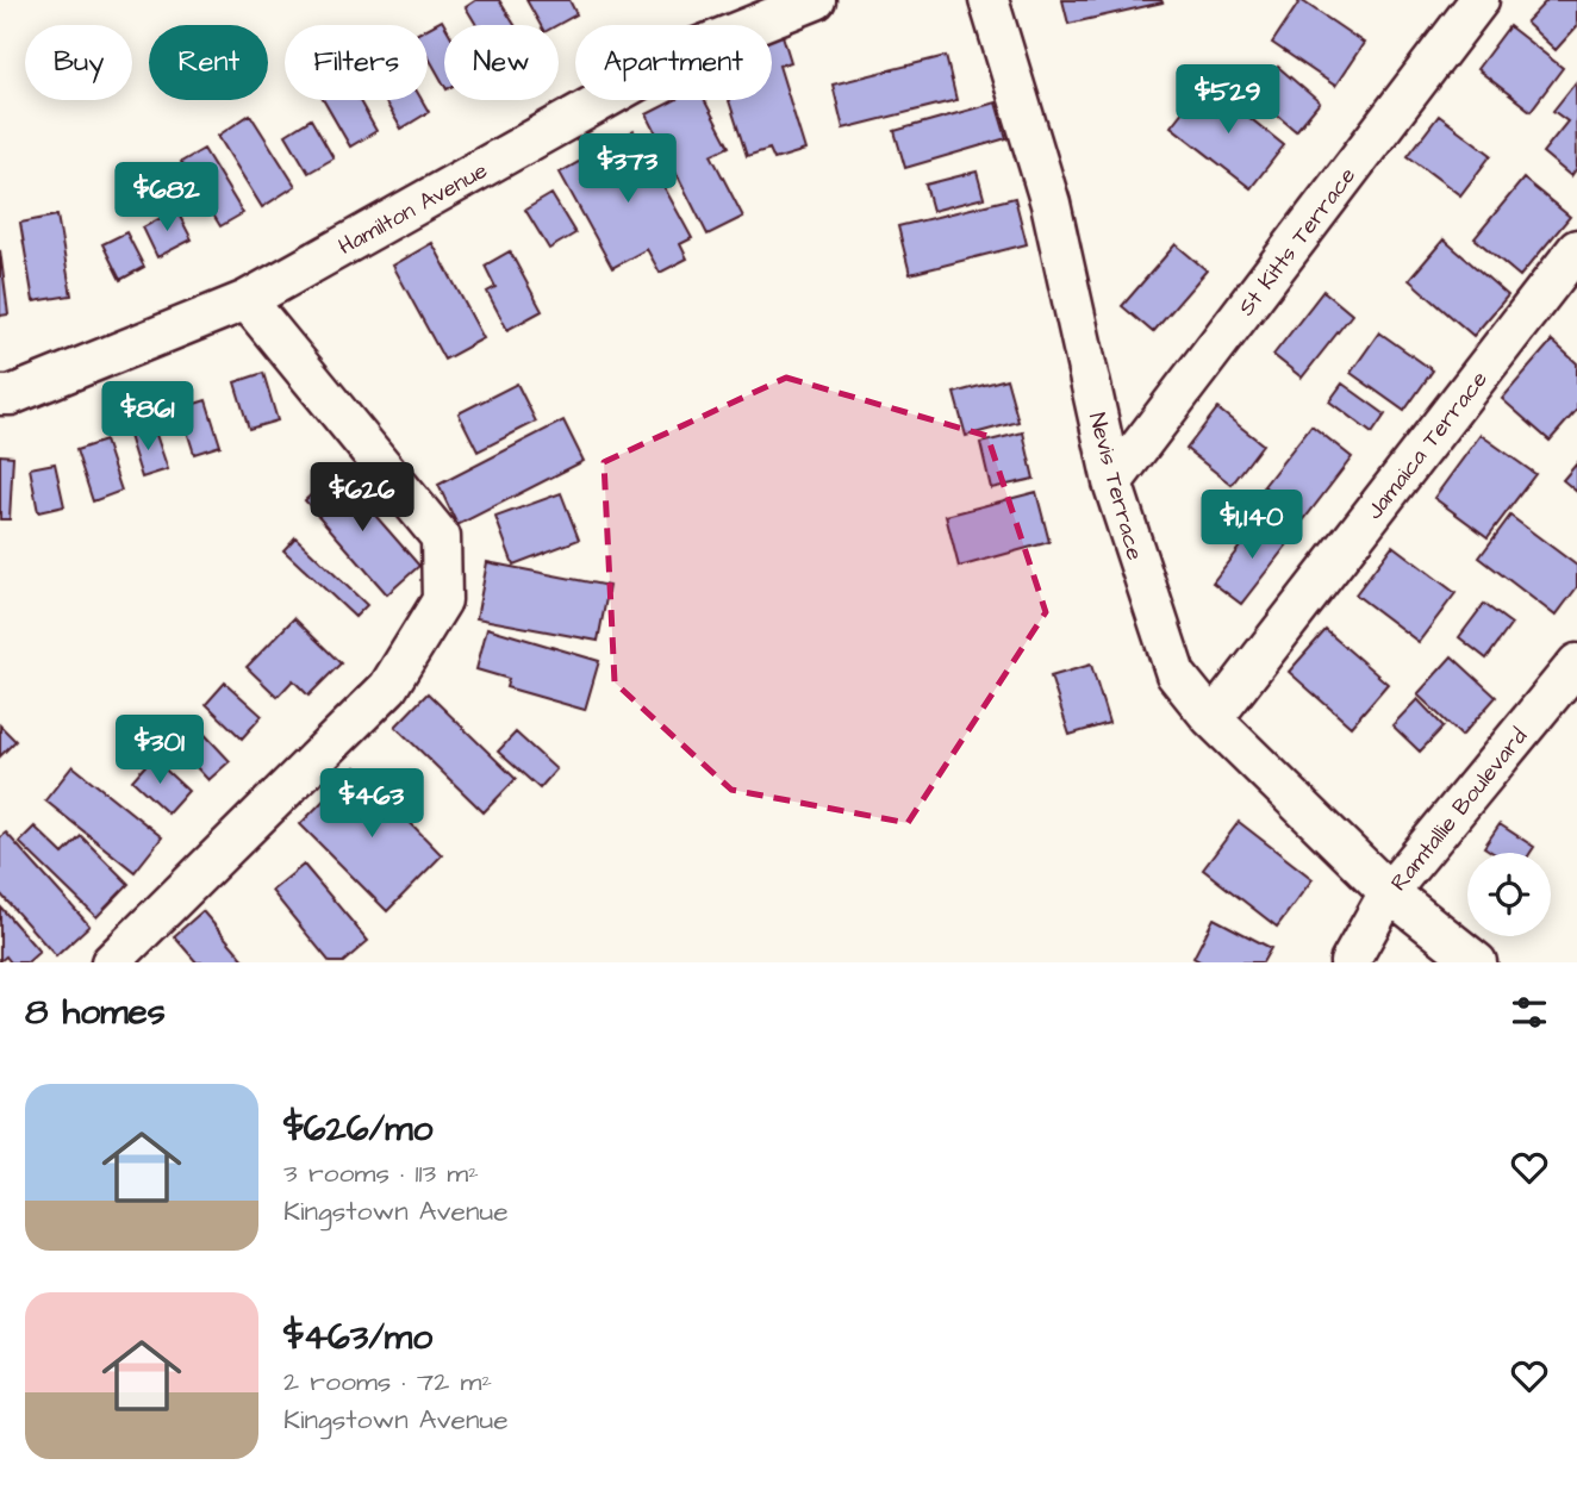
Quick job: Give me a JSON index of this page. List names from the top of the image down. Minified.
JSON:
{"streets":{"street":["Hamilton Avenue","St Kitts Terrace","Jamaica Terrace","Nevis Terrace","Ramtallie Boulevard"]},"crossings":[["St Kitts Terrace","Nevis Terrace"],["Jamaica Terrace","Nevis Terrace"],["Nevis Terrace","Ramtallie Boulevard"]],"page":{"chip":["Buy","Rent","Filters","New","Apartment"],"price":["$529","$373","$682","$861","$626","$1,140","$301","$463"],"heading":"8 homes","list":[{"name":"$626/mo","note":"3 rooms · 113 m² · Kingstown Avenue"},{"name":"$463/mo","note":"2 rooms · 72 m² · Kingstown Avenue"}]}}
